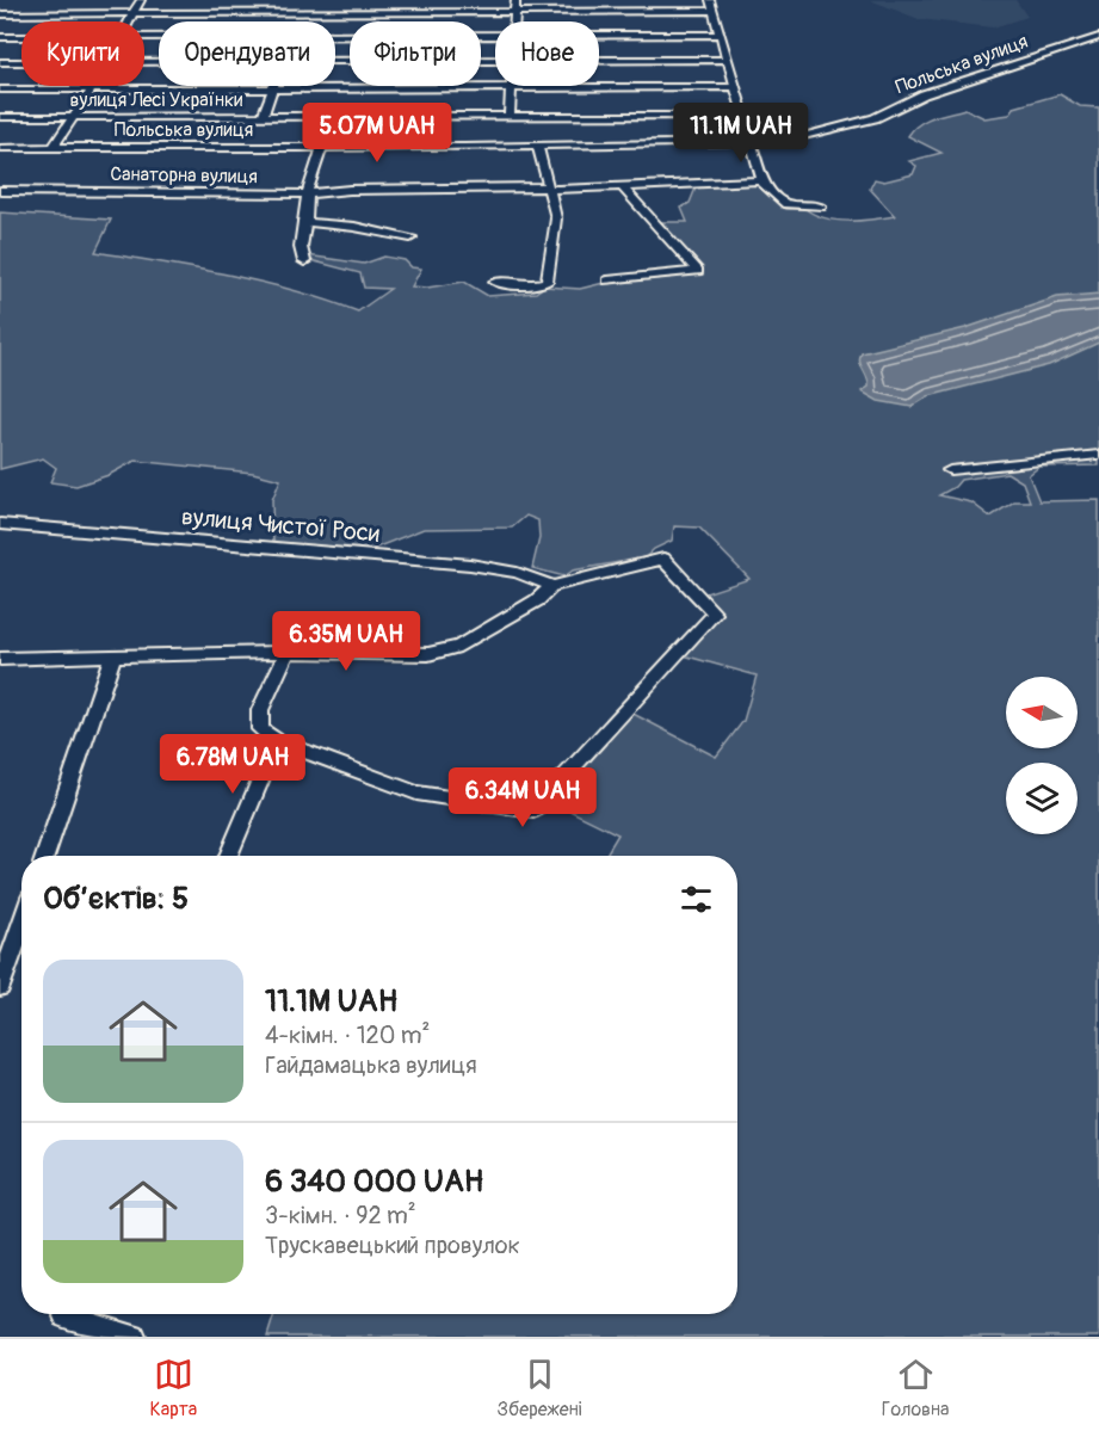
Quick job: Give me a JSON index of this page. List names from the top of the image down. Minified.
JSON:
{"streets":{"street":["Польська вулиця","вулиця Лесі Українки","Санаторна вулиця","вулиця Чистої Роси"]},"north":"left","page":{"chip":["Купити","Орендувати","Фільтри","Нове"],"price":["5.07M UAH","11.1M UAH","6.35M UAH","6.78M UAH","6.34M UAH"],"heading":"Об’єктів: 5","list":[{"name":"11.1M UAH","note":"4-кімн. · 120 m² · Гайдамацька вулиця"},{"name":"6 340 000 UAH","note":"3-кімн. · 92 m² · Трускавецький провулок"}],"tabs":["Карта","Збережені","Головна"]}}
